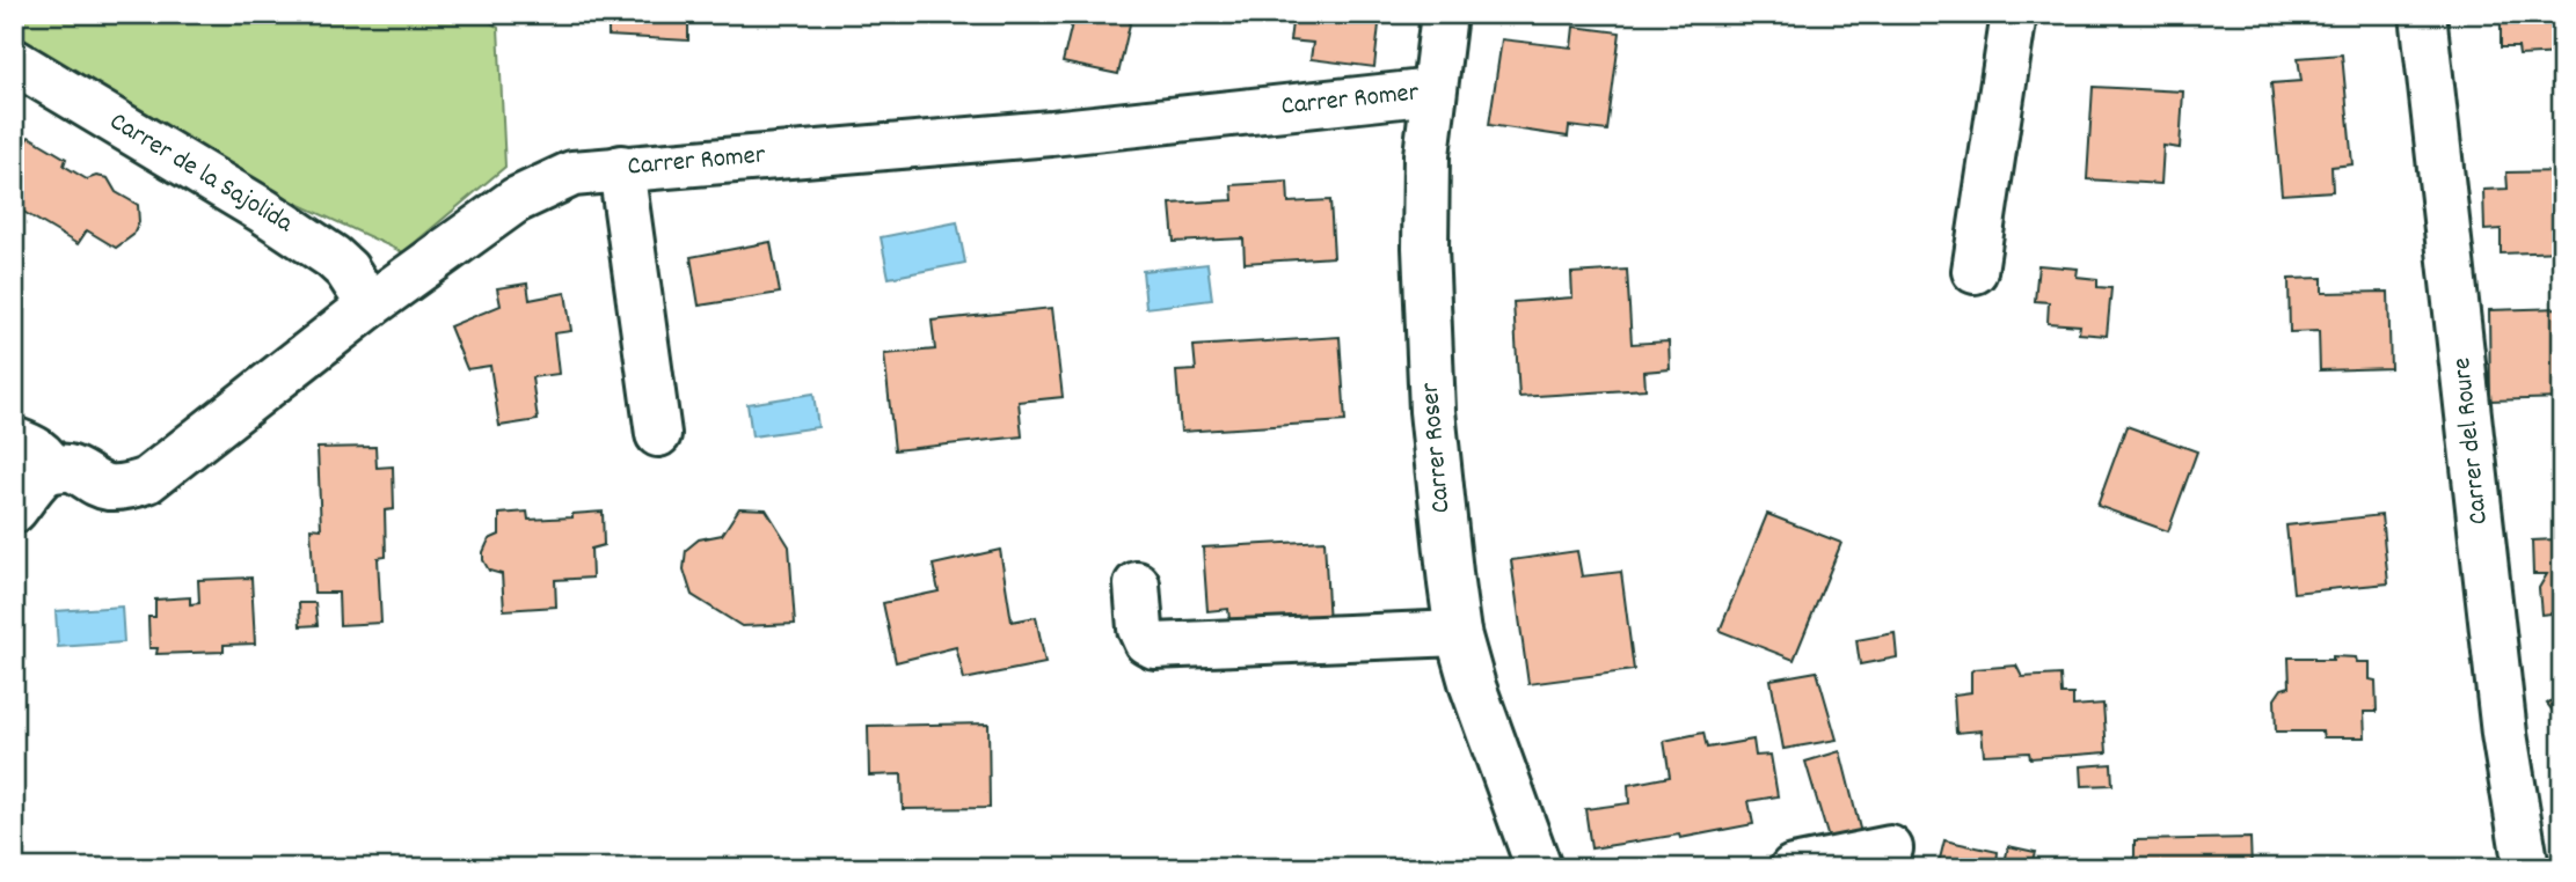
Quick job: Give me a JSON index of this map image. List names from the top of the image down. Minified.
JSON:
{"streets":{"street":["Carrer Romer","Carrer de la Sajolida","Carrer del Roure","Carrer Roser"]},"crossings":[["Carrer Romer","Carrer de la Sajolida"],["Carrer Romer","Carrer Roser"]]}
